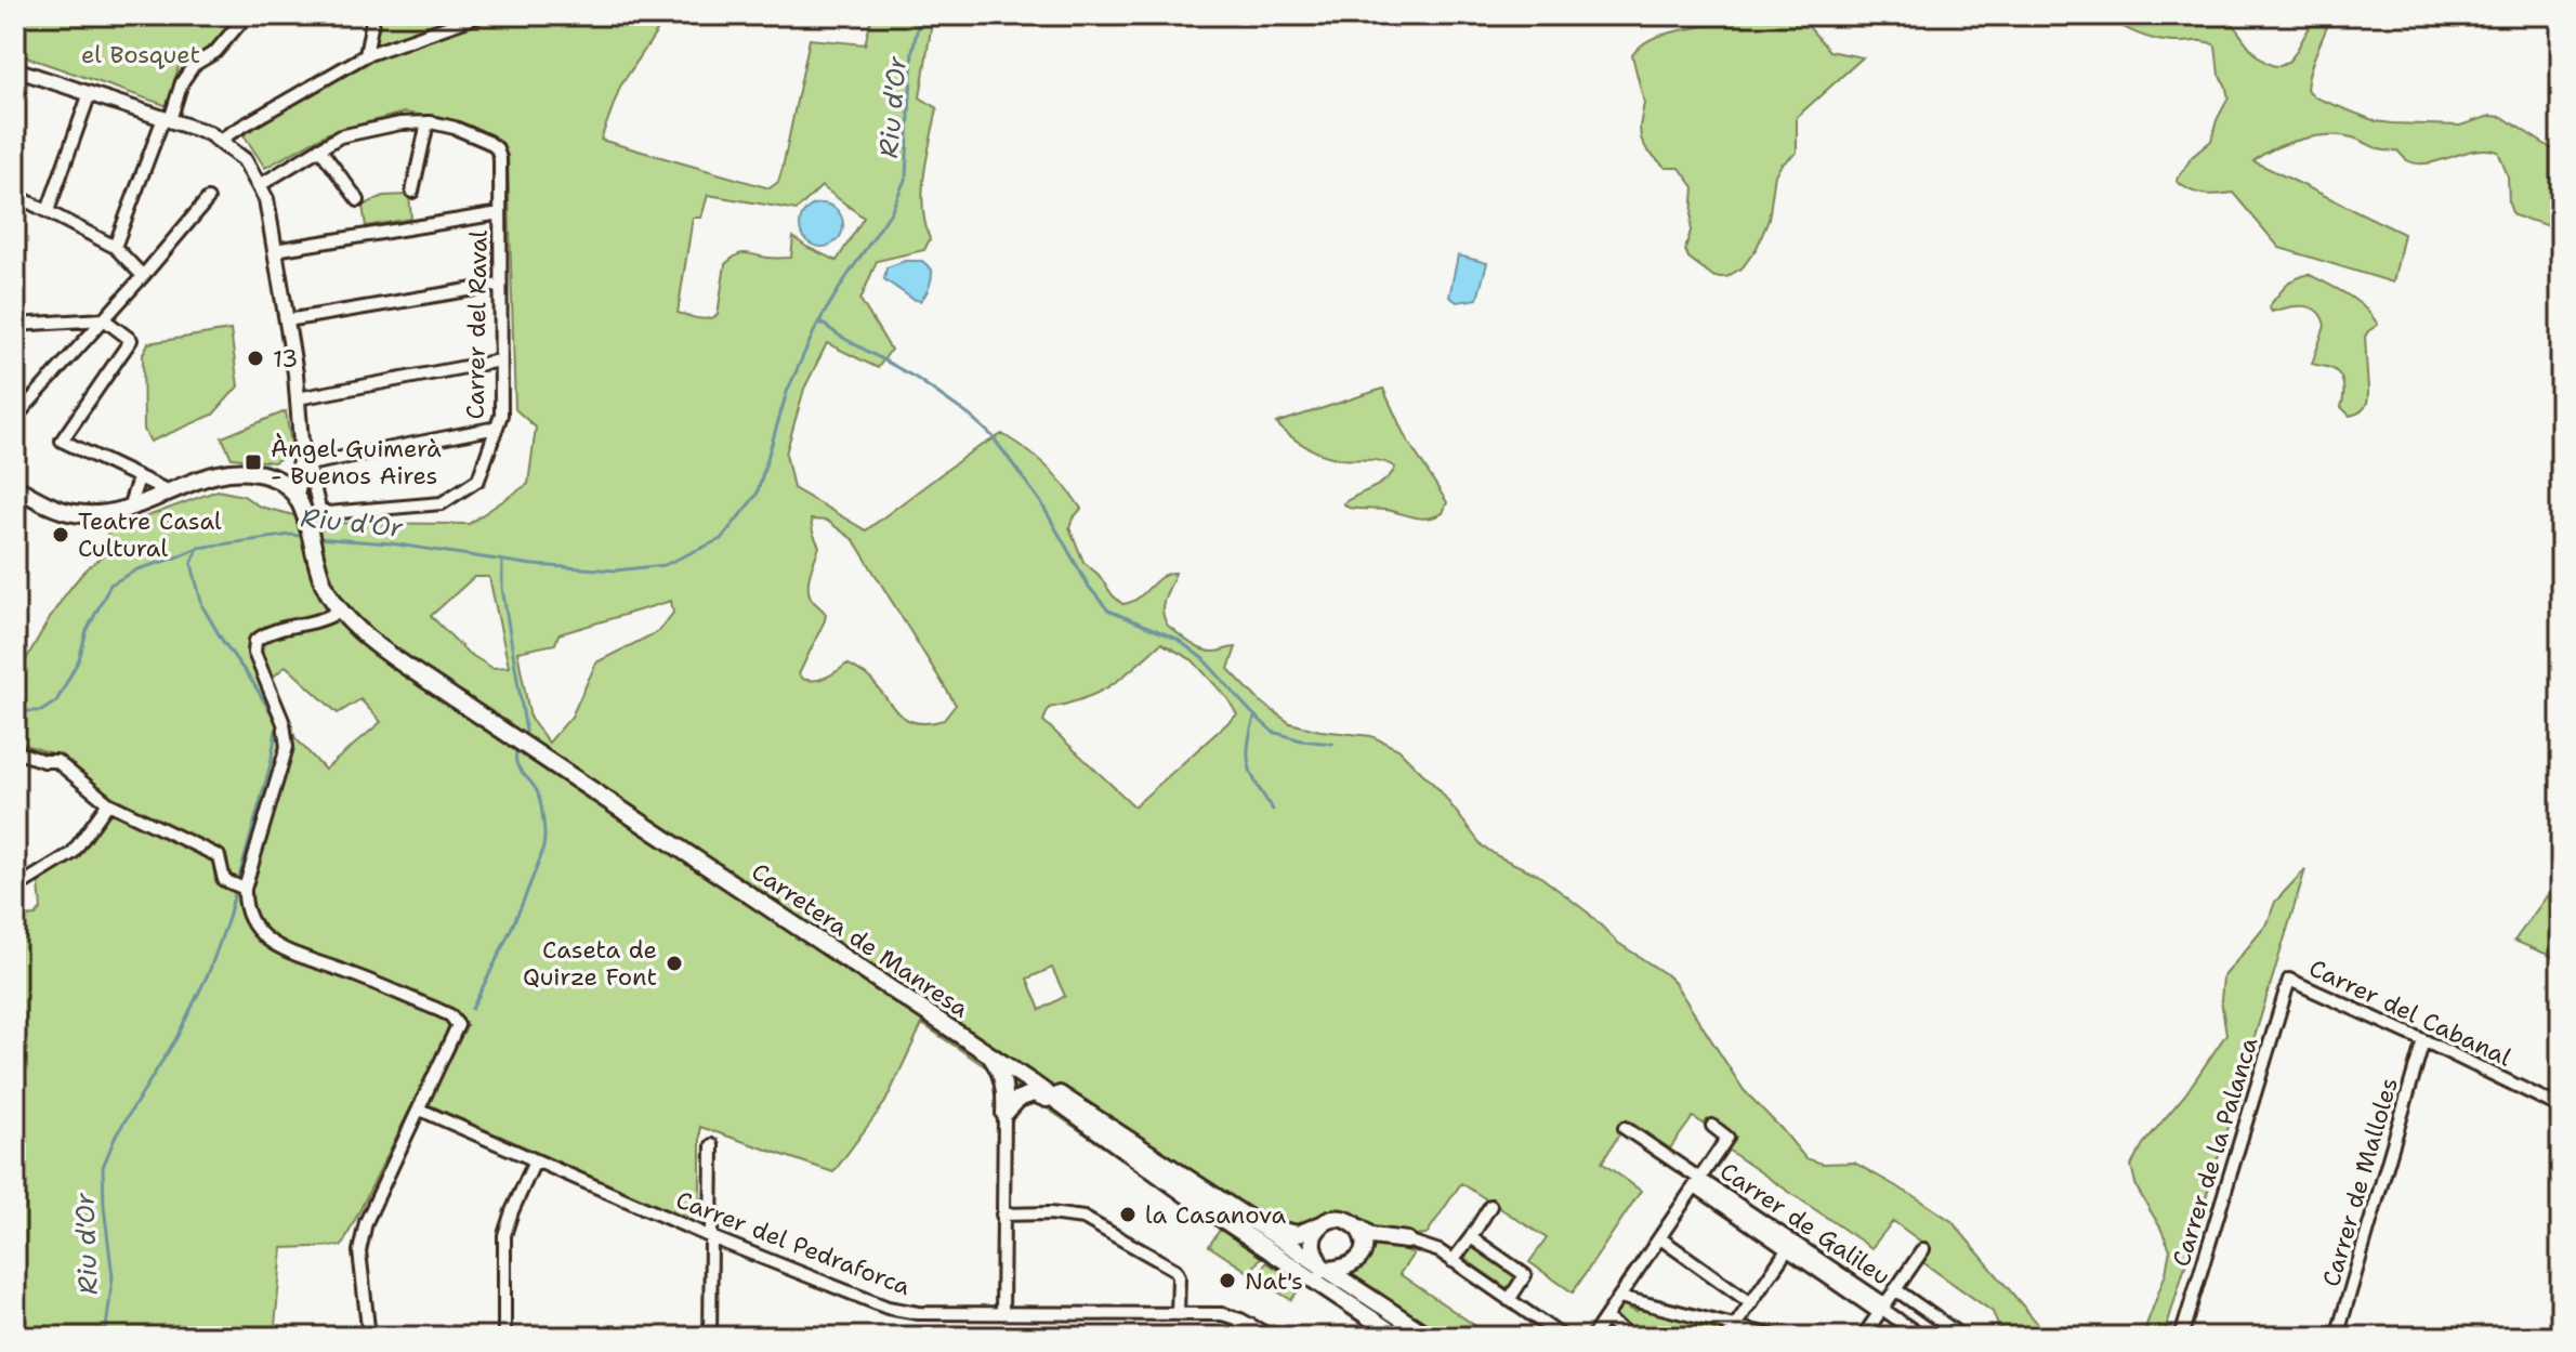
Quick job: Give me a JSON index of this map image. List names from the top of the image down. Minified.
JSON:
{"streets":{"main road":["Carretera de Manresa"],"street":["Carrer del Raval","Carrer del Cabanal","Carrer de la Palanca","Carrer de Malloles","Carrer de Galileu","Carrer del Pedraforca"]},"crossings":[["Carrer del Cabanal","Carrer de la Palanca"],["Carrer del Cabanal","Carrer de Malloles"]],"water":["Riu d'Or"],"parks":["el Bosquet"],"places":{"other":["13","Teatre Casal Cultural","Caseta de Quirze Font","la Casanova","Nat's"],"transit":["Àngel Guimerà - Buenos Aires"]}}
